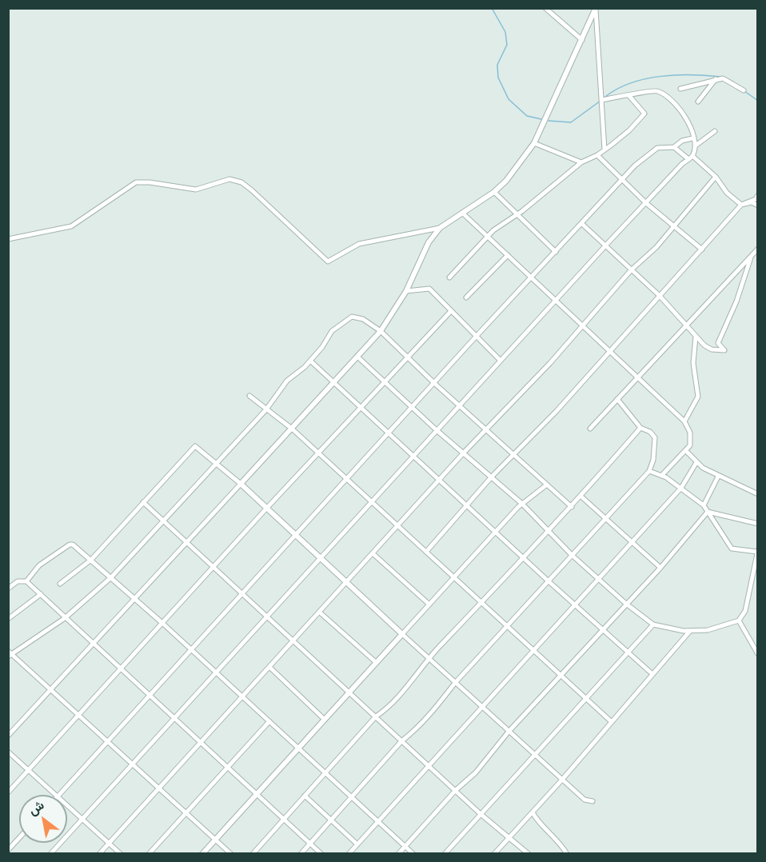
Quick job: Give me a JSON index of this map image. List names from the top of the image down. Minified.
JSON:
{"north":"top left"}
